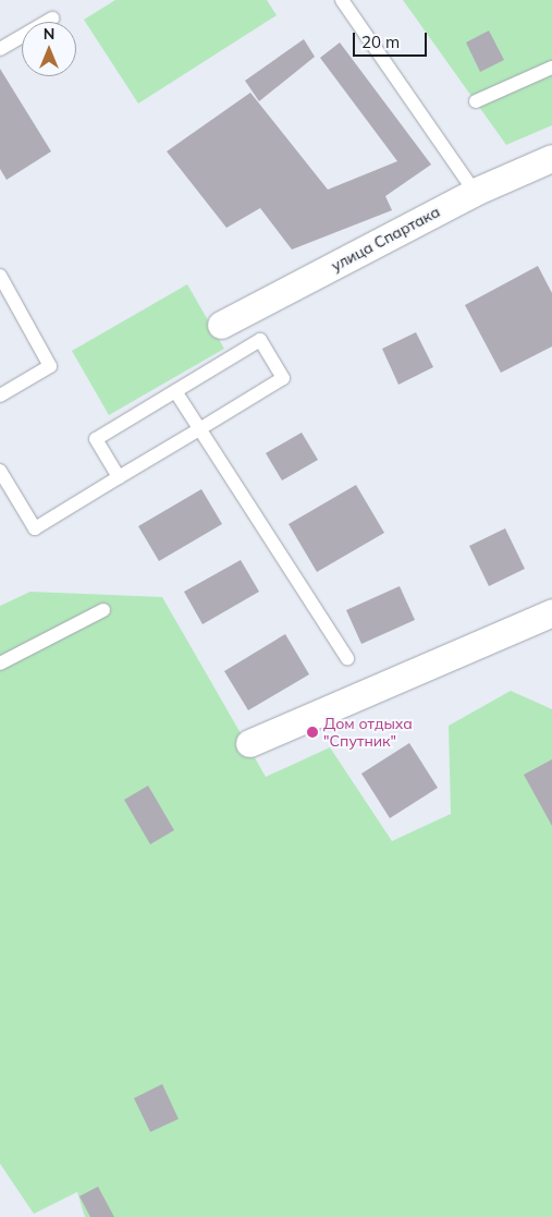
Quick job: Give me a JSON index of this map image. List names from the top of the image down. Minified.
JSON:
{"streets":{"street":["улица Спартака"]},"places":["Дом отдыха \"Спутник\""],"scale_bar":"20 m","north":"top"}
